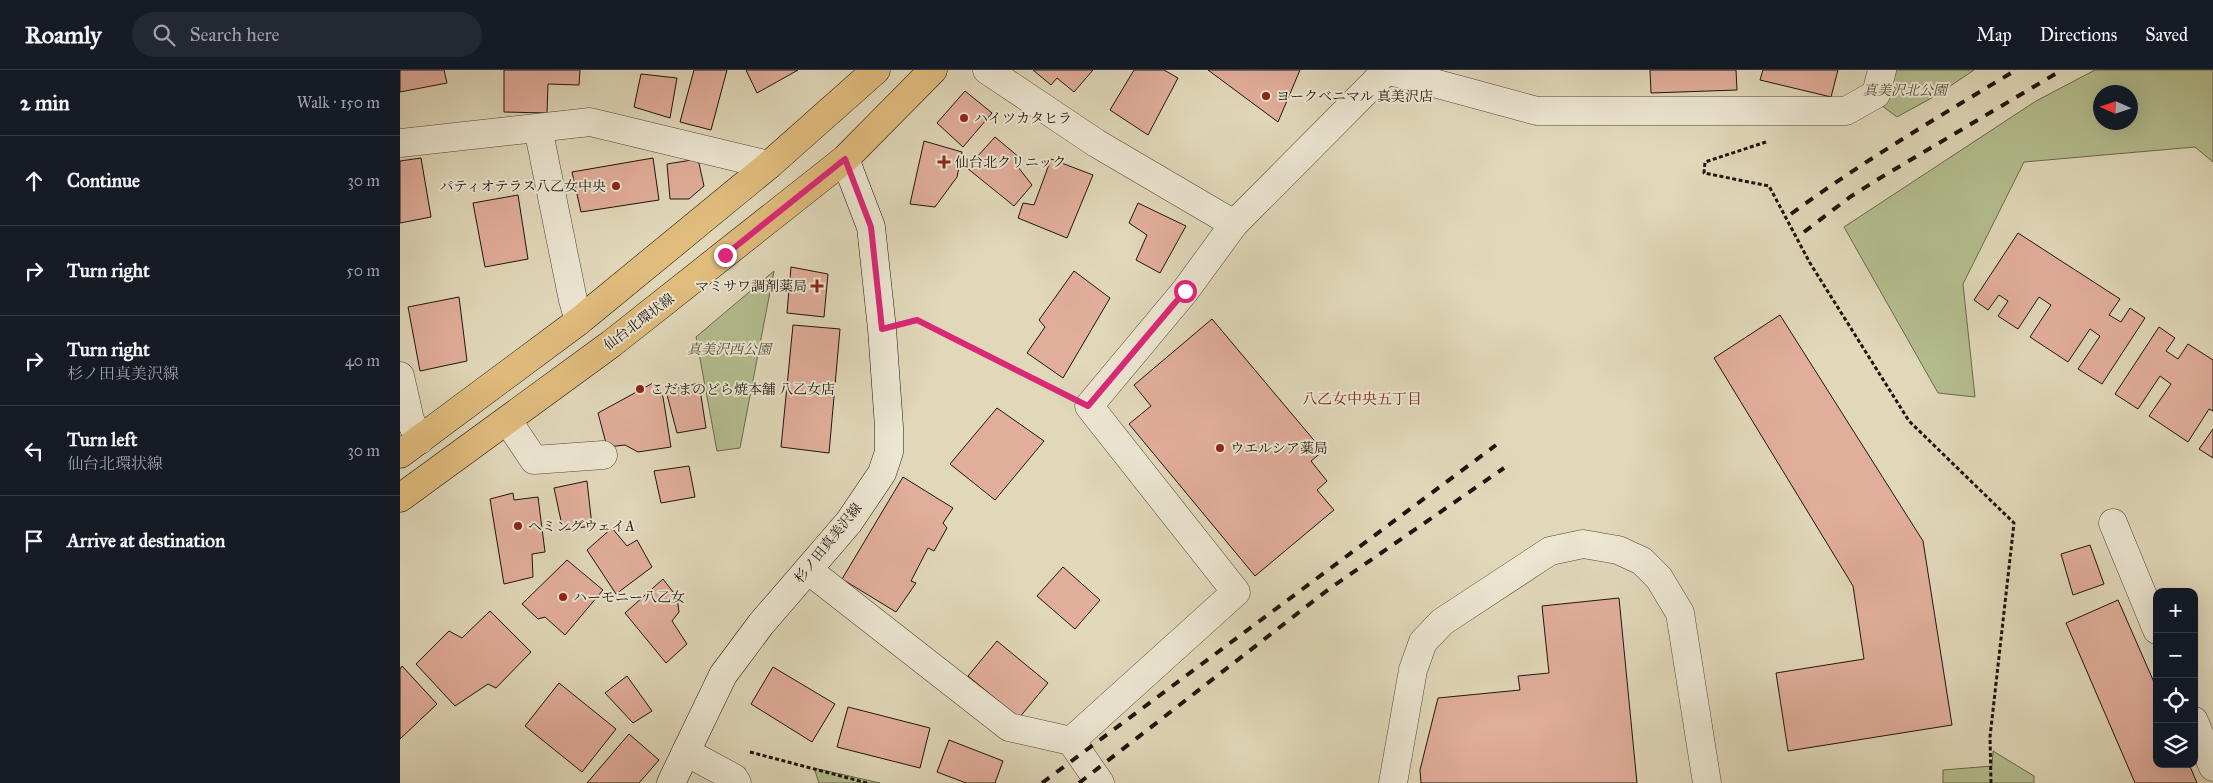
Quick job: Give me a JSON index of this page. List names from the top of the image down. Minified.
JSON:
{"streets":{"main road":["仙台北環状線"],"street":["杉ノ田真美沢線"]},"crossings":[["仙台北環状線","杉ノ田真美沢線"]],"districts":["八乙女中央五丁目"],"parks":["真美沢北公園","真美沢西公園"],"places":{"other":["ヨークベニマル 真美沢店","ハイツカタヒラ","パティオテラス八乙女中央","こだまのどら焼本舗 八乙女店","ウエルシア薬局","ヘミングウェイA","ハーモニー八乙女"],"health":["仙台北クリニック","マミサワ調剤薬局"]},"north":"left","page":{"header":"Roamly","search":"Search here","nav":["Map","Directions","Saved"],"heading":["2 min","Walk · 150 m"],"list":[["Continue","30 m"],["Turn right","50 m"],["Turn right","杉ノ田真美沢線","40 m"],["Turn left","仙台北環状線","30 m"],"Arrive at destination"],"map_buttons":["+","−"]}}
